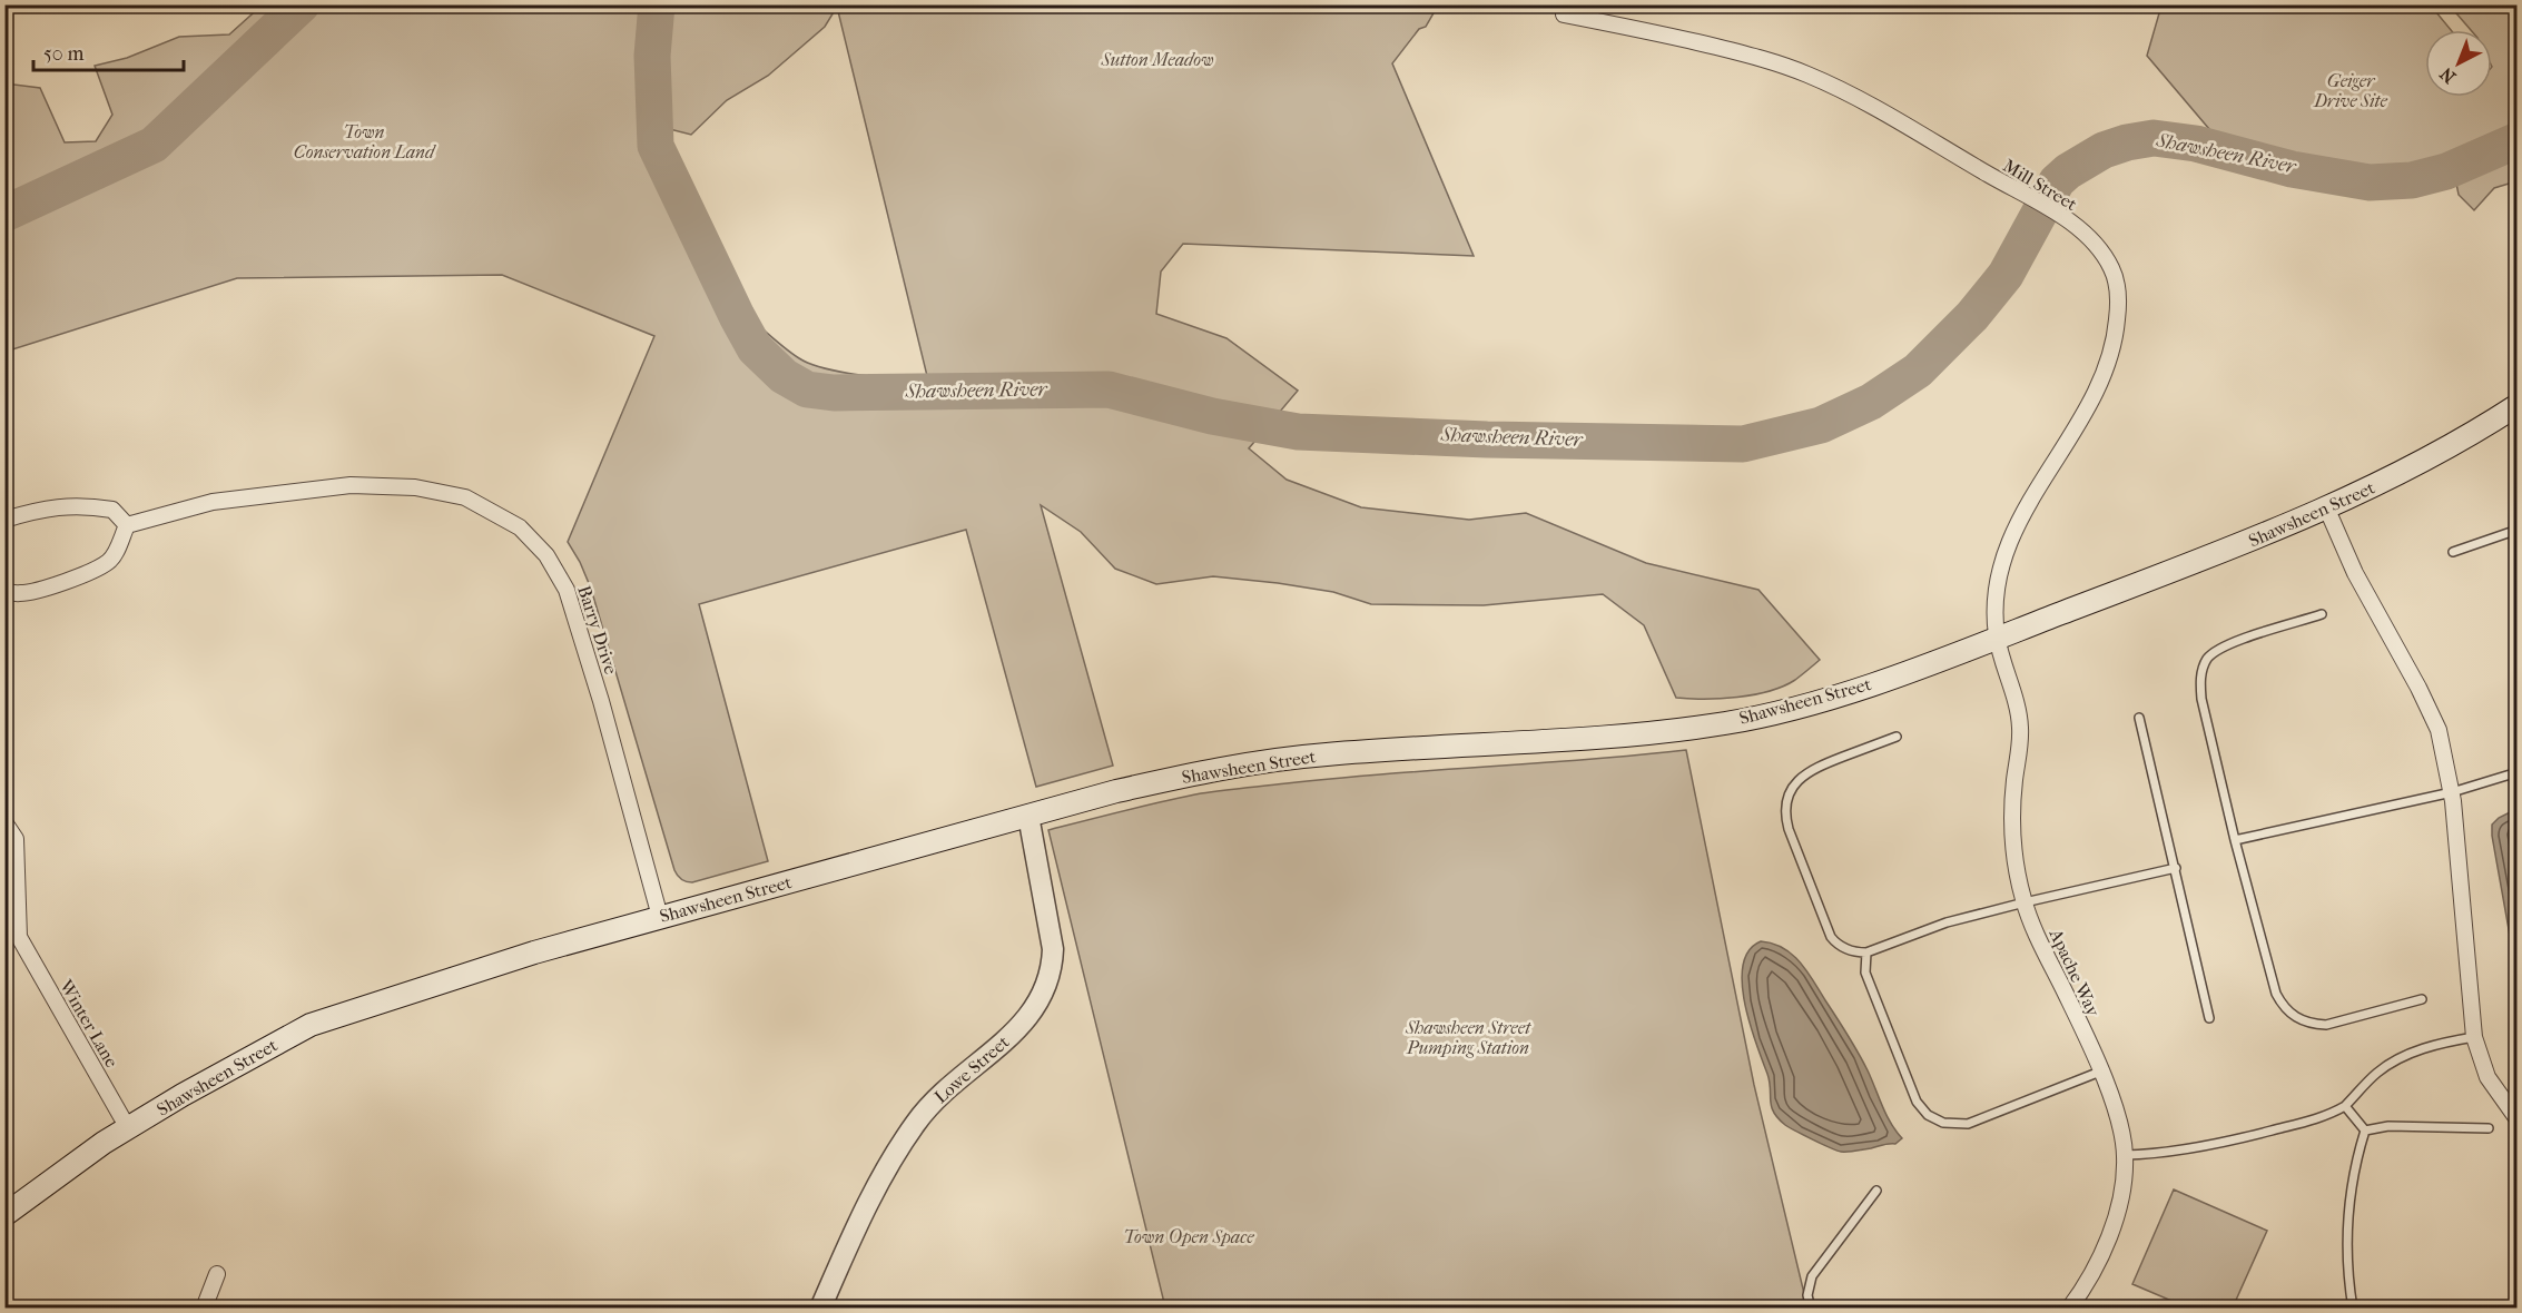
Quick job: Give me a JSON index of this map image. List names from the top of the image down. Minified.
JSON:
{"streets":{"main road":["Shawsheen Street"],"street":["Mill Street","Barry Drive","Apache Way","Winter Lane","Lowe Street"]},"crossings":[["Mill Street","Shawsheen Street"],["Mill Street","Apache Way"],["Shawsheen Street","Barry Drive"],["Shawsheen Street","Apache Way"],["Shawsheen Street","Winter Lane"],["Shawsheen Street","Lowe Street"]],"water":["Shawsheen River"],"parks":["Sutton Meadow","Geiger Drive Site","Town Conservation Land","Shawsheen Street Pumping Station","Town Open Space"],"scale_bar":"50 m","north":"bottom left"}
